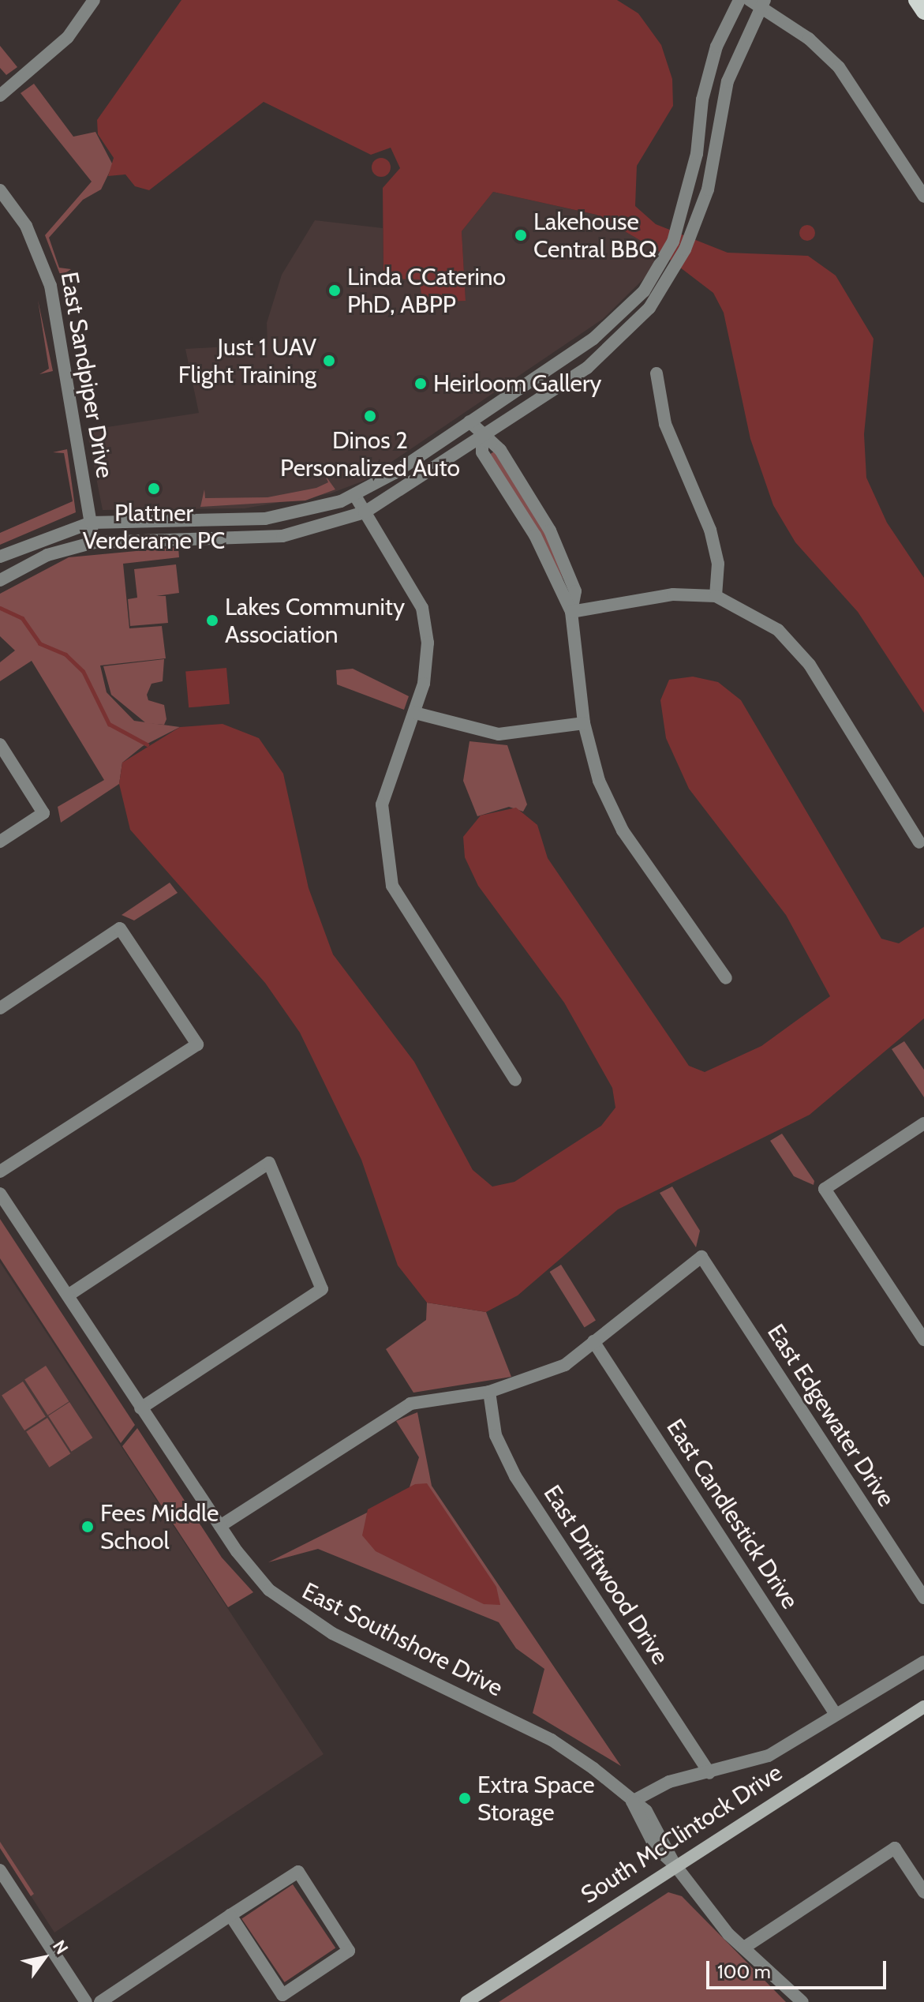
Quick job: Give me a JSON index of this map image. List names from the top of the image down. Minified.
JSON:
{"streets":{"main road":["South McClintock Drive"],"street":["East Sandpiper Drive","East Edgewater Drive","East Candlestick Drive","East Driftwood Drive","East Southshore Drive"]},"crossings":[["East Edgewater Drive","East Candlestick Drive"],["East Southshore Drive","South McClintock Drive"]],"places":["Lakehouse Central BBQ","Linda CCaterino PhD, ABPP","Just 1 UAV Flight Training","Heirloom Gallery","Dinos 2 Personalized Auto","Plattner Verderame PC","Lakes Community Association","Fees Middle School","Extra Space Storage"],"scale_bar":"100 m","north":"top right"}
